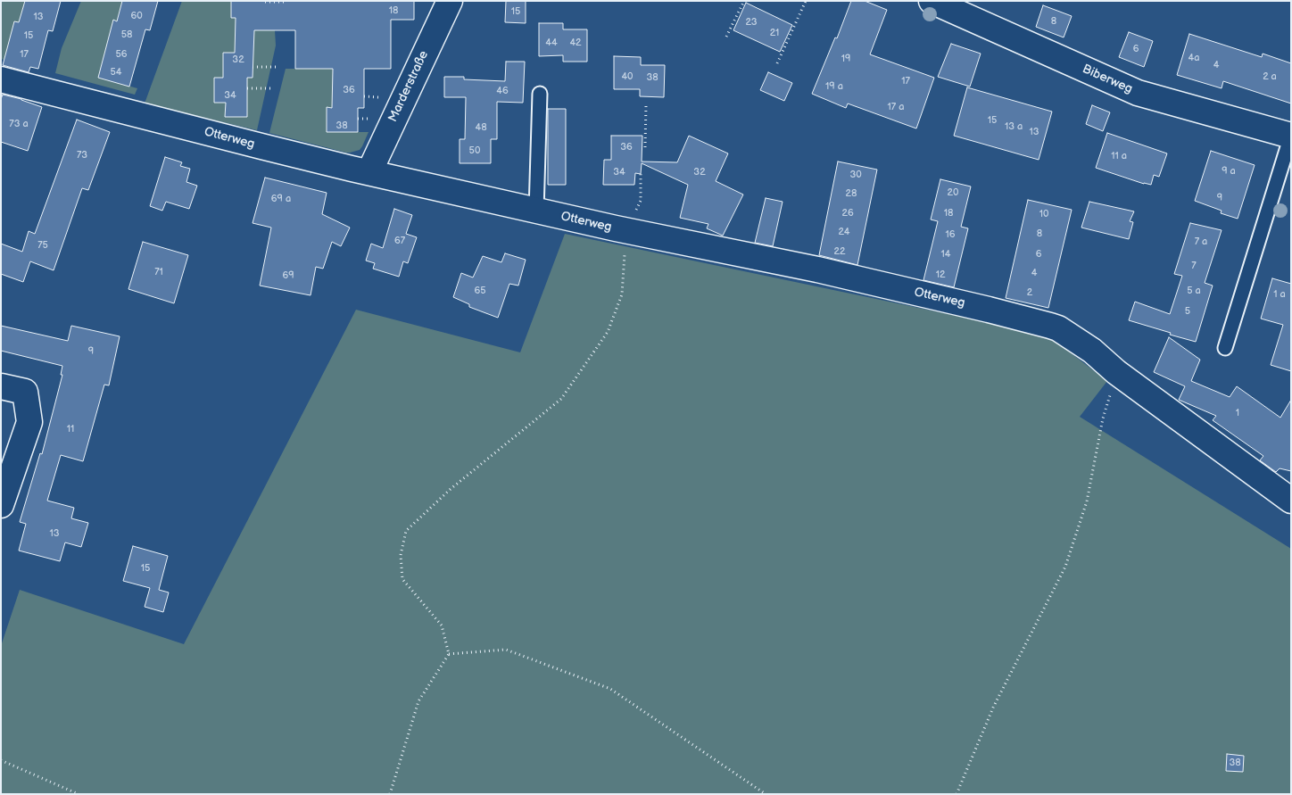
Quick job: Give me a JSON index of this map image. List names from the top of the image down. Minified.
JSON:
{"streets":{"street":["Biberweg","Marderstraße","Otterweg"]},"crossings":[["Marderstraße","Otterweg"]],"house_numbers":["18","15","60","13","8","23","21","58","15","44","42","6","17","56","4a","19","32","4","54","40","2 a","38","17","19 a","36","46","34","17 a","15","73 a","38","13 a","48","13","36","50","73","11 a","9 a","34","32","30","20","28","9","69 a","26","18","10","24","8","16","67","7 a","75","22","14","6","7","71","4","12","69","65","5 a","2","1 a","5","9","1","11","13","15","38"]}
